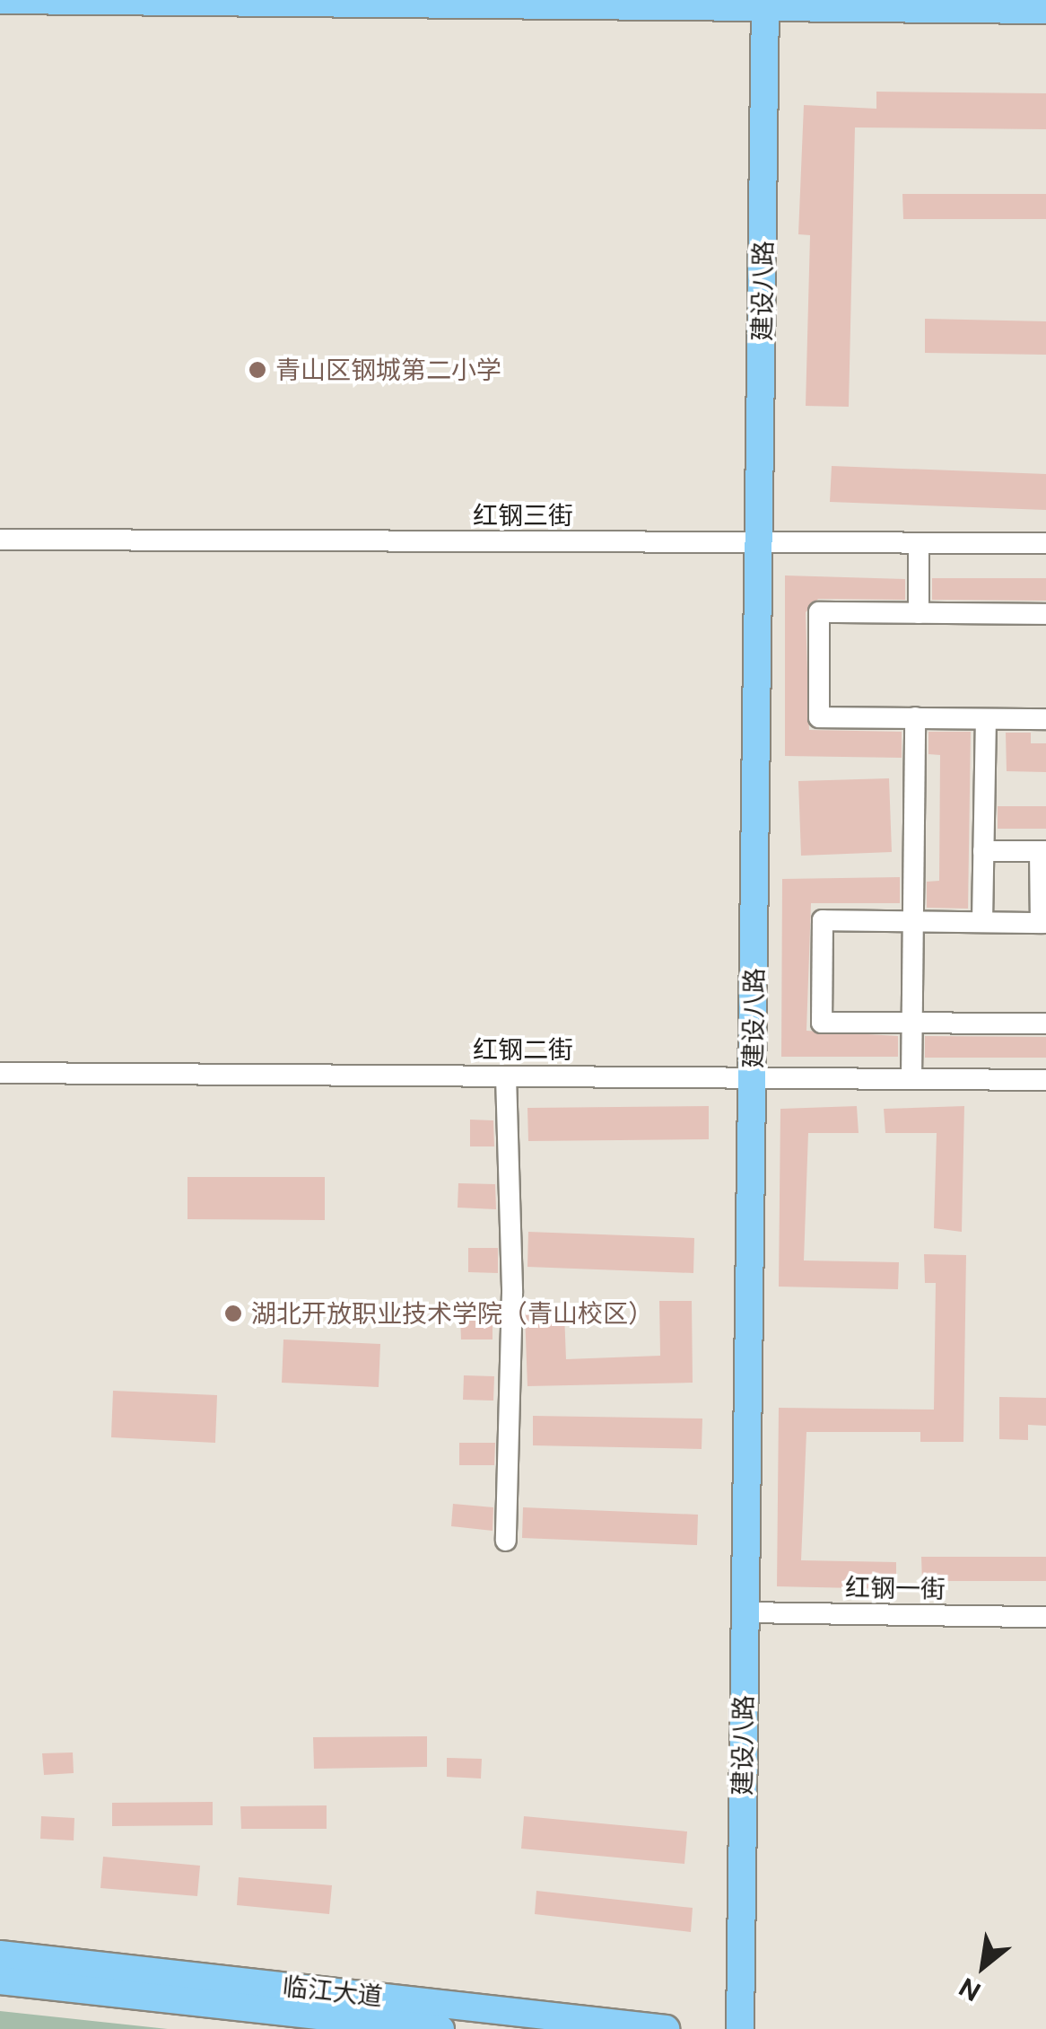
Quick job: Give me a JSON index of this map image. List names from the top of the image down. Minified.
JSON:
{"streets":{"main road":["建设八路","临江大道"],"street":["红钢三街","红钢二街","红钢一街"]},"crossings":[["建设八路","红钢三街"],["建设八路","红钢二街"],["建设八路","红钢一街"]],"places":["青山区钢城第二小学","湖北开放职业技术学院（青山校区）"],"north":"bottom left"}
